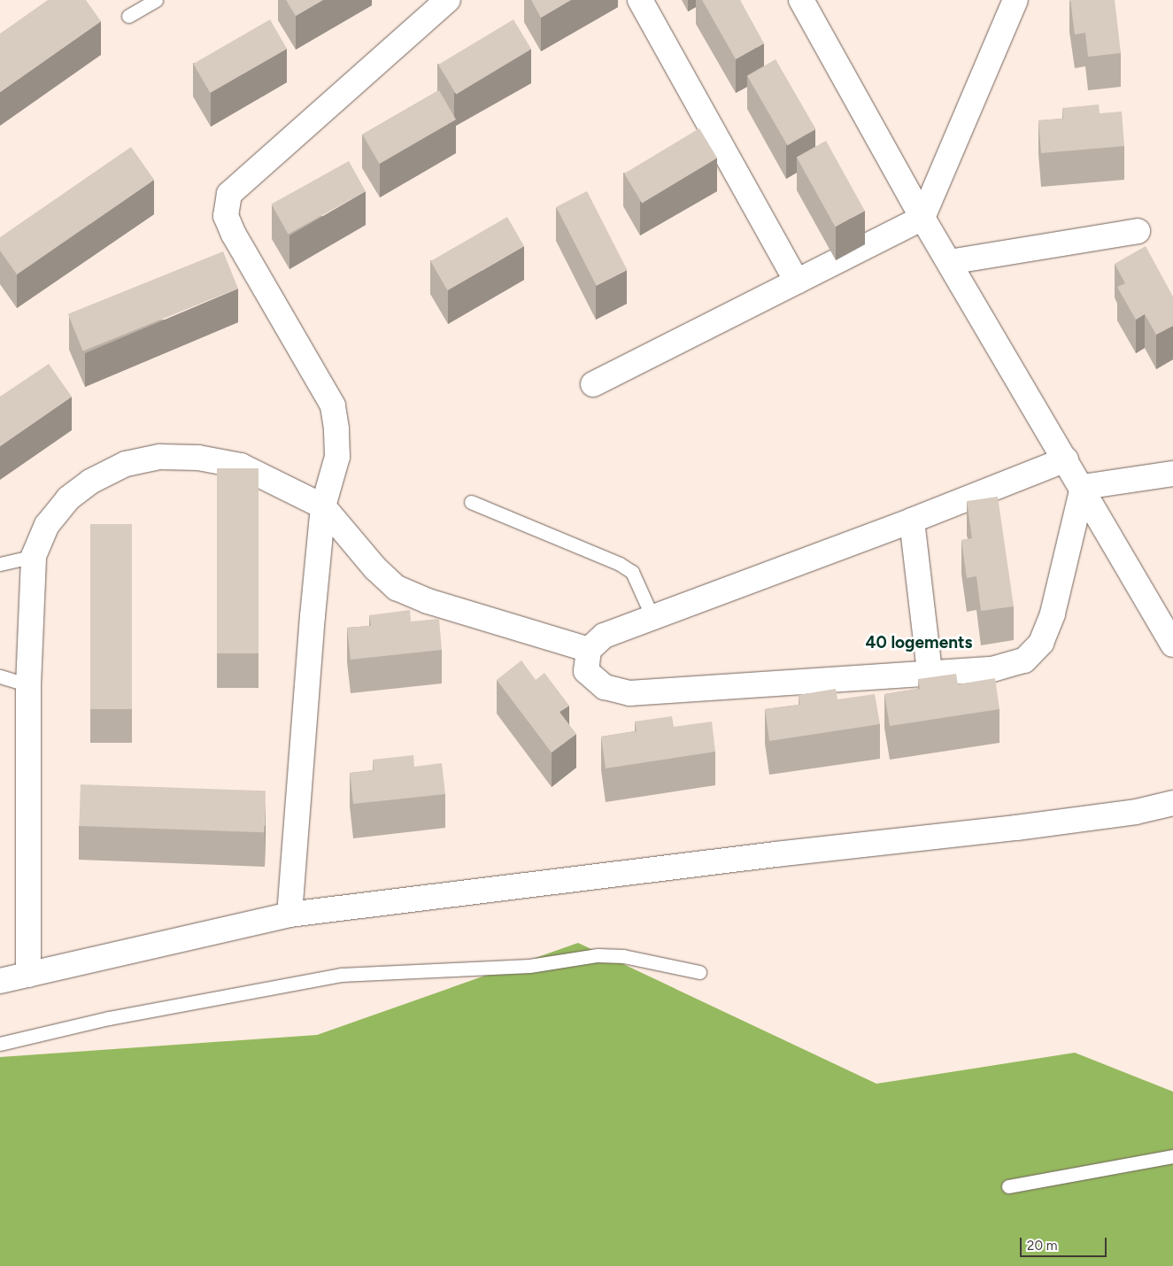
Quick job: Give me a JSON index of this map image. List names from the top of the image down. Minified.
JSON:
{"districts":["40 logements"],"scale_bar":"20 m"}
